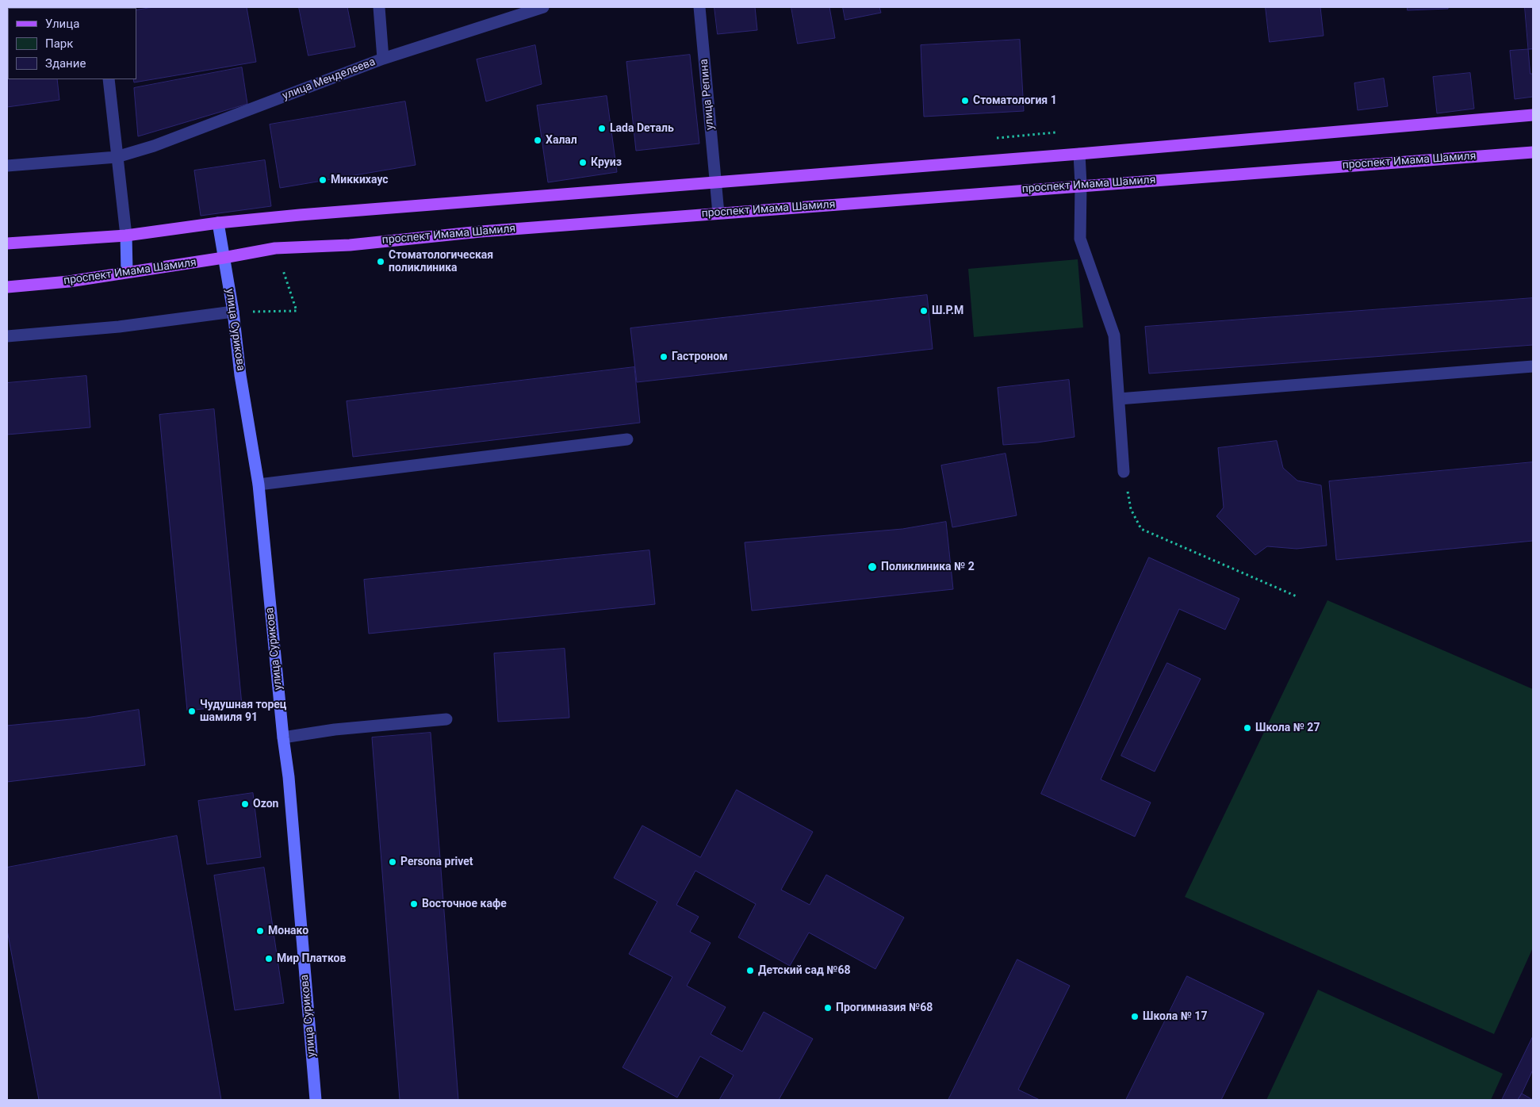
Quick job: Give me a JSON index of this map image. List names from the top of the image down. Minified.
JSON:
{"streets":{"main road":["проспект Имама Шамиля","улица Сурикова"],"street":["улица Менделеева","улица Репина"]},"crossings":[["улица Репина","проспект Имама Шамиля"],["проспект Имама Шамиля","улица Сурикова"]],"places":["Стоматология 1","Lada Dеталь","Халал","Круиз","Миккихаус","Стоматологическая поликлиника","Ш.Р.М","Гастроном","Поликлиника № 2","Чудушная торец шамиля 91","Школа № 27","Ozon","Persona privet","Восточное кафе","Монако","Мир Платков","Детский сад №68","Прогимназия №68","Школа № 17"],"legend":["Улица","Парк","Здание"]}
